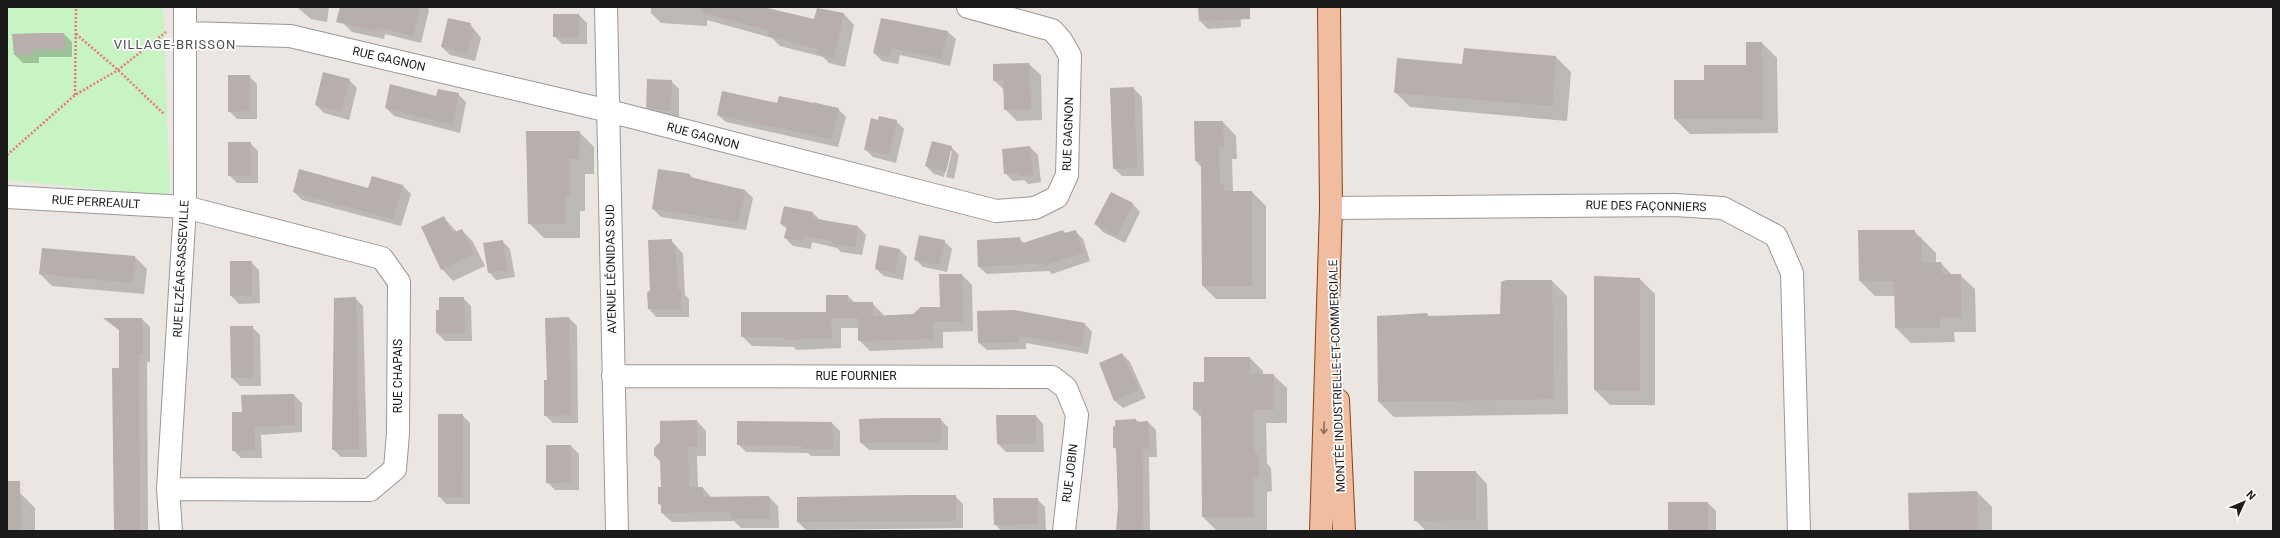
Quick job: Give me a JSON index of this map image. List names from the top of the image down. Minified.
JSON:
{"streets":{"main road":["MONTÉE INDUSTRIELLE-ET-COMMERCIALE"],"street":["RUE GAGNON","RUE PERREAULT","RUE DES FAÇONNIERS","RUE ELZÉAR-SASSEVILLE","AVENUE LÉONIDAS SUD","RUE CHAPAIS","RUE FOURNIER","RUE JOBIN"]},"crossings":[["RUE GAGNON","RUE ELZÉAR-SASSEVILLE"],["RUE GAGNON","AVENUE LÉONIDAS SUD"],["RUE PERREAULT","RUE ELZÉAR-SASSEVILLE"],["RUE PERREAULT","RUE CHAPAIS"],["RUE DES FAÇONNIERS","MONTÉE INDUSTRIELLE-ET-COMMERCIALE"],["RUE ELZÉAR-SASSEVILLE","RUE CHAPAIS"],["AVENUE LÉONIDAS SUD","RUE FOURNIER"],["RUE FOURNIER","RUE JOBIN"]],"districts":["VILLAGE-BRISSON"],"north":"top right"}
